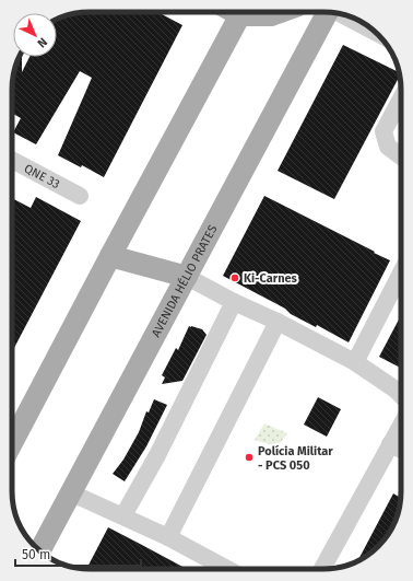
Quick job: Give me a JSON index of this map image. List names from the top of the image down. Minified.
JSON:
{"streets":{"main road":["AVENIDA HÉLIO PRATES"],"street":["QNE 33"]},"places":["Ki-Carnes","Polícia Militar - PCS 050"],"scale_bar":"50 m","north":"bottom right"}
